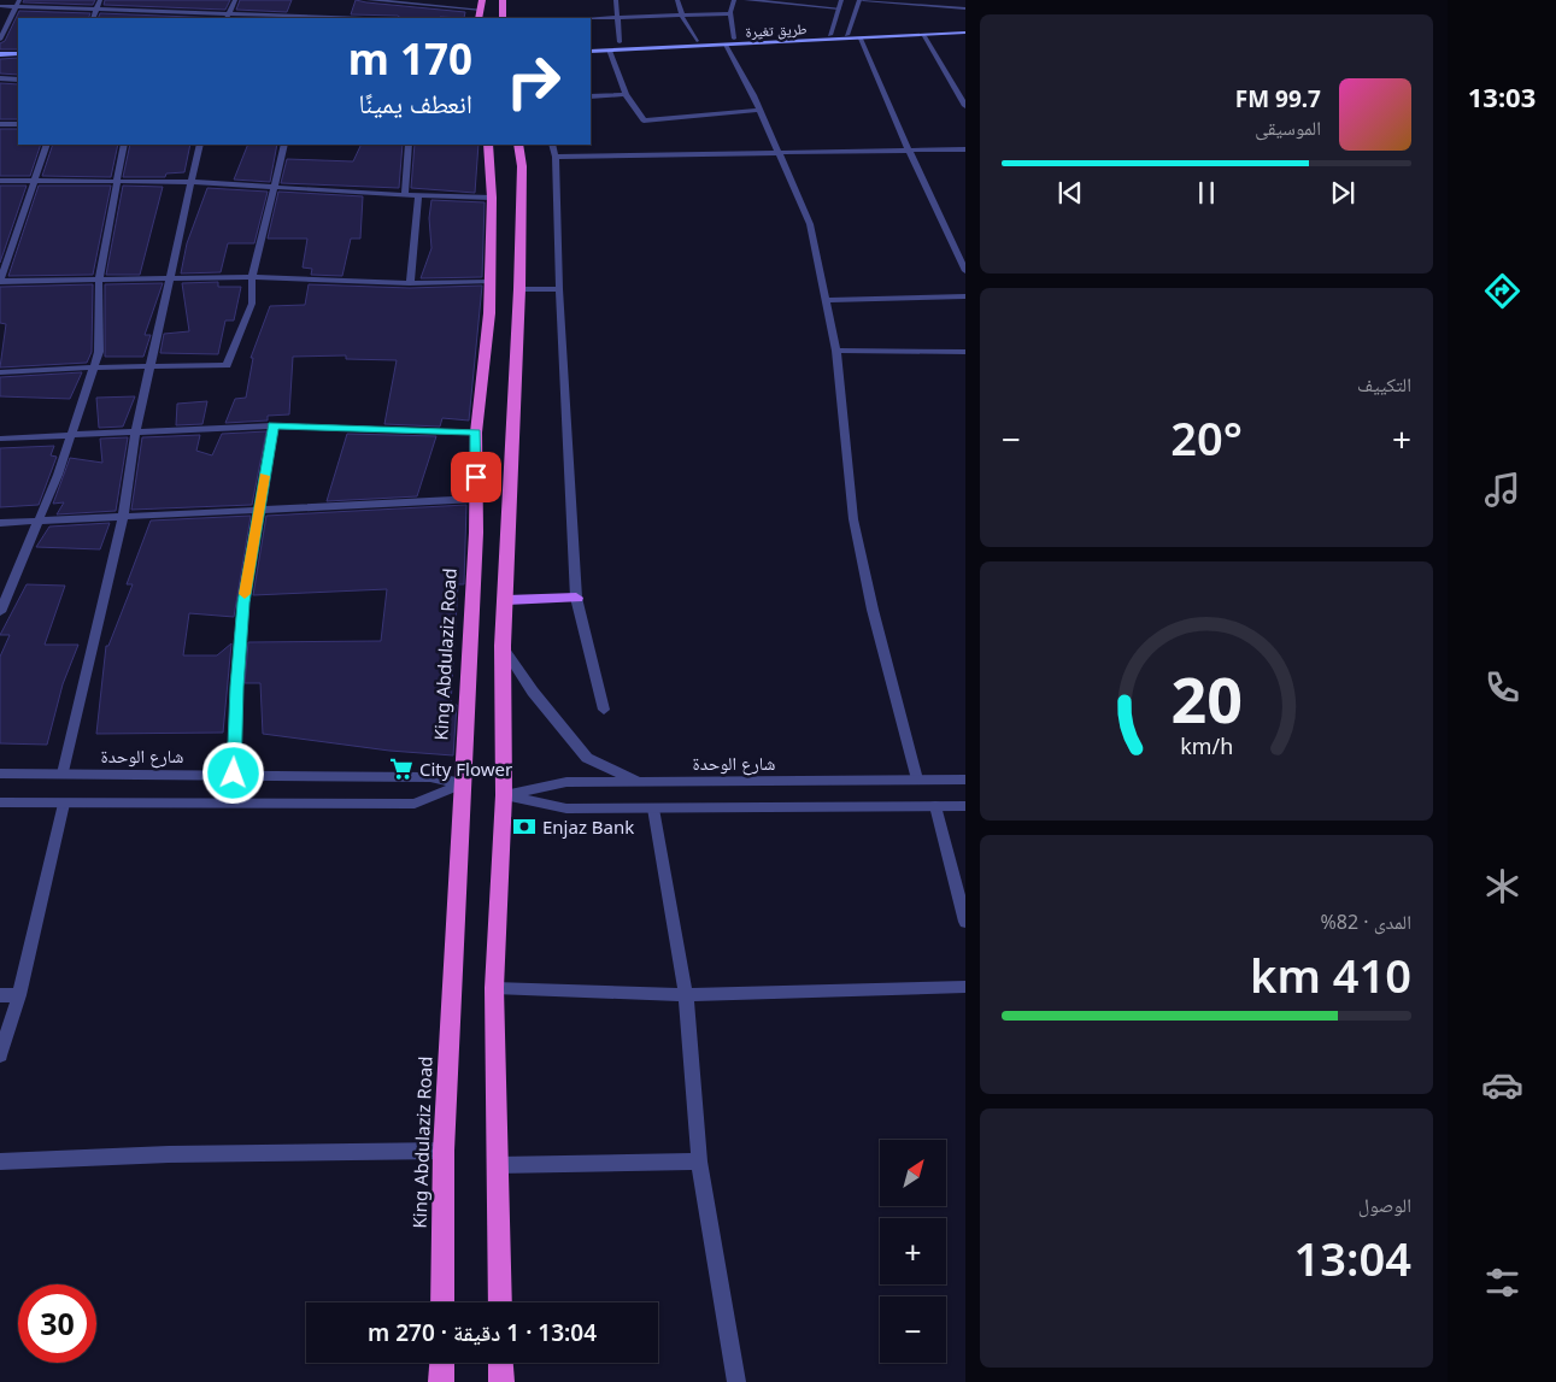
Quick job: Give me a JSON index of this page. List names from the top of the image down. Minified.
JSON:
{"streets":{"highway":["King Abdulaziz Road"],"main road":["طريق تغيرة"],"street":["شارع الوحدة"]},"crossings":[["King Abdulaziz Road","شارع الوحدة"]],"places":{"supermarket":["City Flower"],"bank":["Enjaz Bank"]},"north":"top right","page":{"tabs":"13:03","turn":["170 m","انعطف يمينًا"],"song":["99.7 FM","الموسيقى"],"tile":["التكييف",["المدى · 82%","410 km"],["الوصول","13:04"]],"heat":["−","20°","+"],"map_buttons":["+","−"],"limit":"30","trip":"13:04 · 1 دقيقة · 270 m","gauge":["20","km/h"]}}
